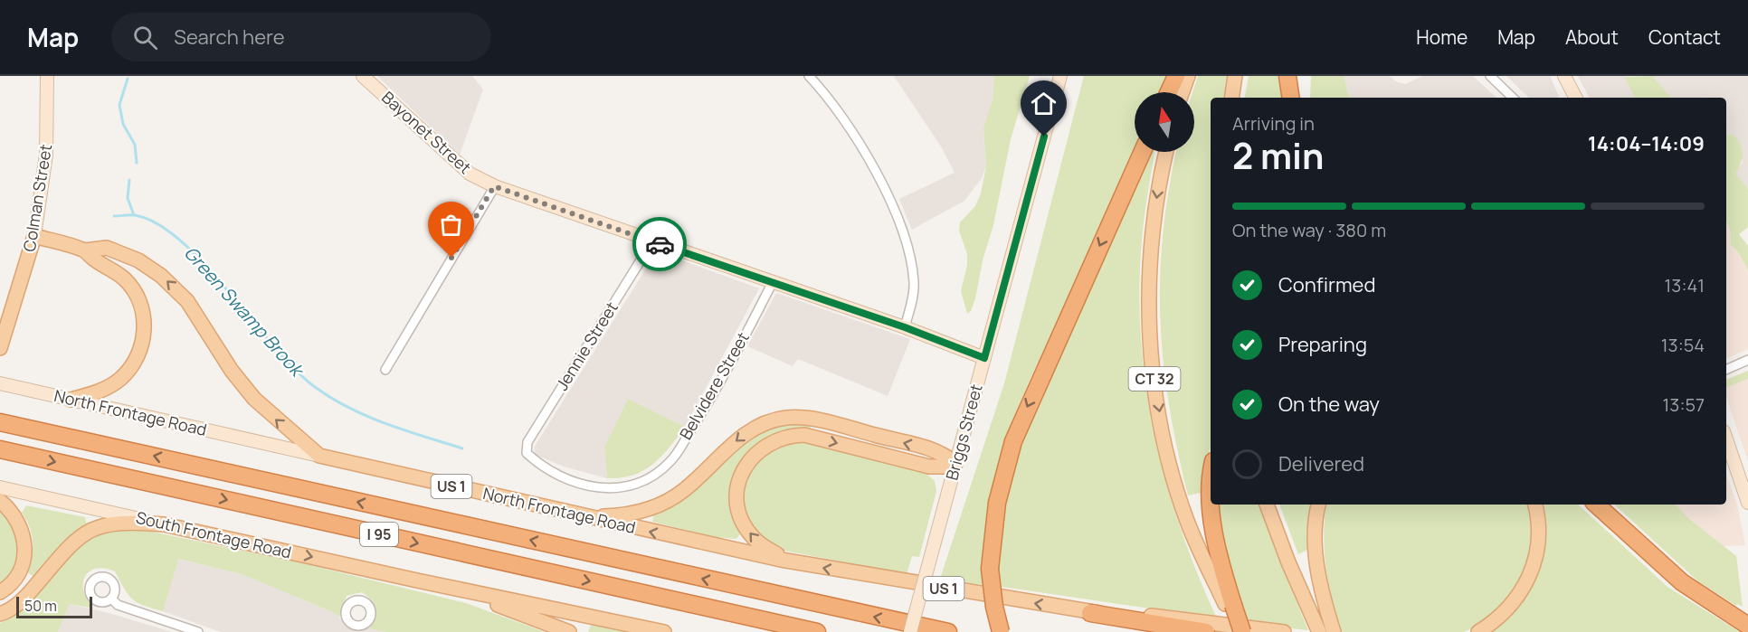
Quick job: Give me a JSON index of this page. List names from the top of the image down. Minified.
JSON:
{"streets":{"highway":["US 1","I 95"],"main road":["Bayonet Street","Colman Street","CT 32","North Frontage Road","Briggs Street","South Frontage Road"],"street":["Jennie Street","Belvidere Street"]},"crossings":[["Bayonet Street","Jennie Street"],["Bayonet Street","Belvidere Street"],["Bayonet Street","Briggs Street"],["Colman Street","US 1"],["Jennie Street","Belvidere Street"],["North Frontage Road","US 1"]],"one_way":["North Frontage Road","South Frontage Road"],"water":["Green Swamp Brook"],"scale_bar":"50 m","north":"top","page":{"header":"Map","search":"Search here","nav":["Home","Map","About","Contact"],"heading":["2 min","Arriving in","14:04–14:09"],"bar":"On the way · 380 m","list":[["Confirmed","13:41"],["Preparing","13:54"],["On the way","13:57"],"Delivered"],"scale":"50 m"}}
